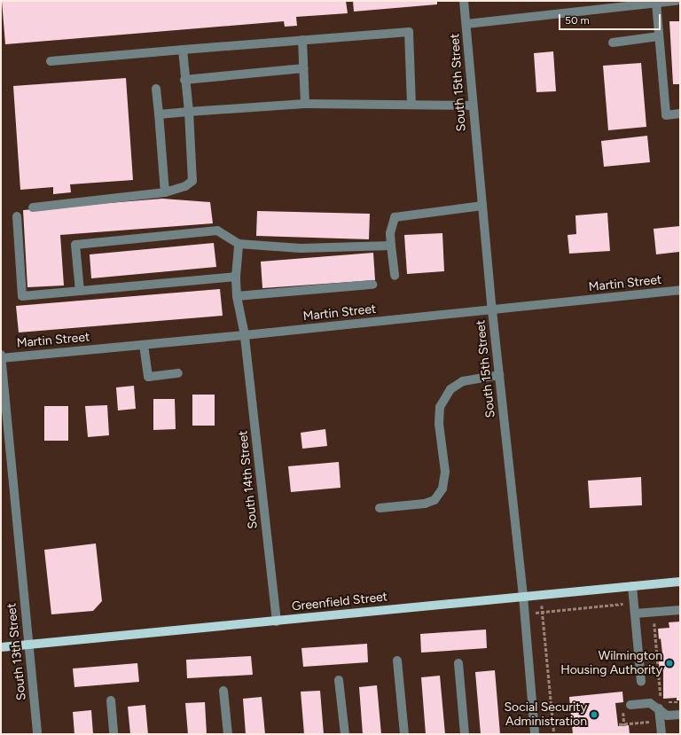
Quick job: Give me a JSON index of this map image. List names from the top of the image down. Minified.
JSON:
{"streets":{"main road":["Greenfield Street"],"street":["South 15th Street","Martin Street","South 14th Street","South 13th Street"]},"crossings":[["South 15th Street","Martin Street"],["South 15th Street","Greenfield Street"],["Martin Street","South 14th Street"],["Martin Street","South 13th Street"],["South 14th Street","Greenfield Street"],["Greenfield Street","South 13th Street"]],"places":["Wilmington Housing Authority","Social Security Administration"],"scale_bar":"50 m"}
